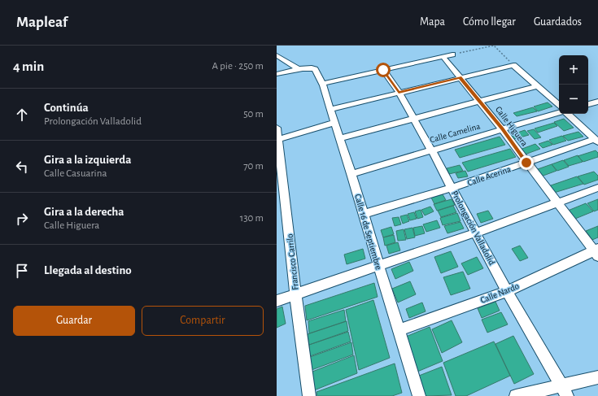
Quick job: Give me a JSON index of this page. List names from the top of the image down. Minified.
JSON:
{"streets":{"street":["Calle Higuera","Calle Camelina","Calle Acerina","Prolongación Valladolid","Calle 16 de Septiembre","Francisco Carrilo","Calle Nardo"]},"crossings":[["Calle Higuera","Calle Camelina"],["Calle Higuera","Calle Acerina"],["Calle Higuera","Calle Nardo"],["Calle Camelina","Prolongación Valladolid"],["Calle Camelina","Calle 16 de Septiembre"],["Calle Acerina","Prolongación Valladolid"],["Calle Acerina","Calle 16 de Septiembre"],["Prolongación Valladolid","Calle Nardo"],["Calle 16 de Septiembre","Calle Nardo"]],"page":{"header":"Mapleaf","nav":["Mapa","Cómo llegar","Guardados"],"heading":["4 min","A pie · 250 m"],"map_buttons":["+","−"],"list":[["Continúa","Prolongación Valladolid","50 m"],["Gira a la izquierda","Calle Casuarina","70 m"],["Gira a la derecha","Calle Higuera","130 m"],"Llegada al destino"],"buttons":["Guardar","Compartir"]}}
